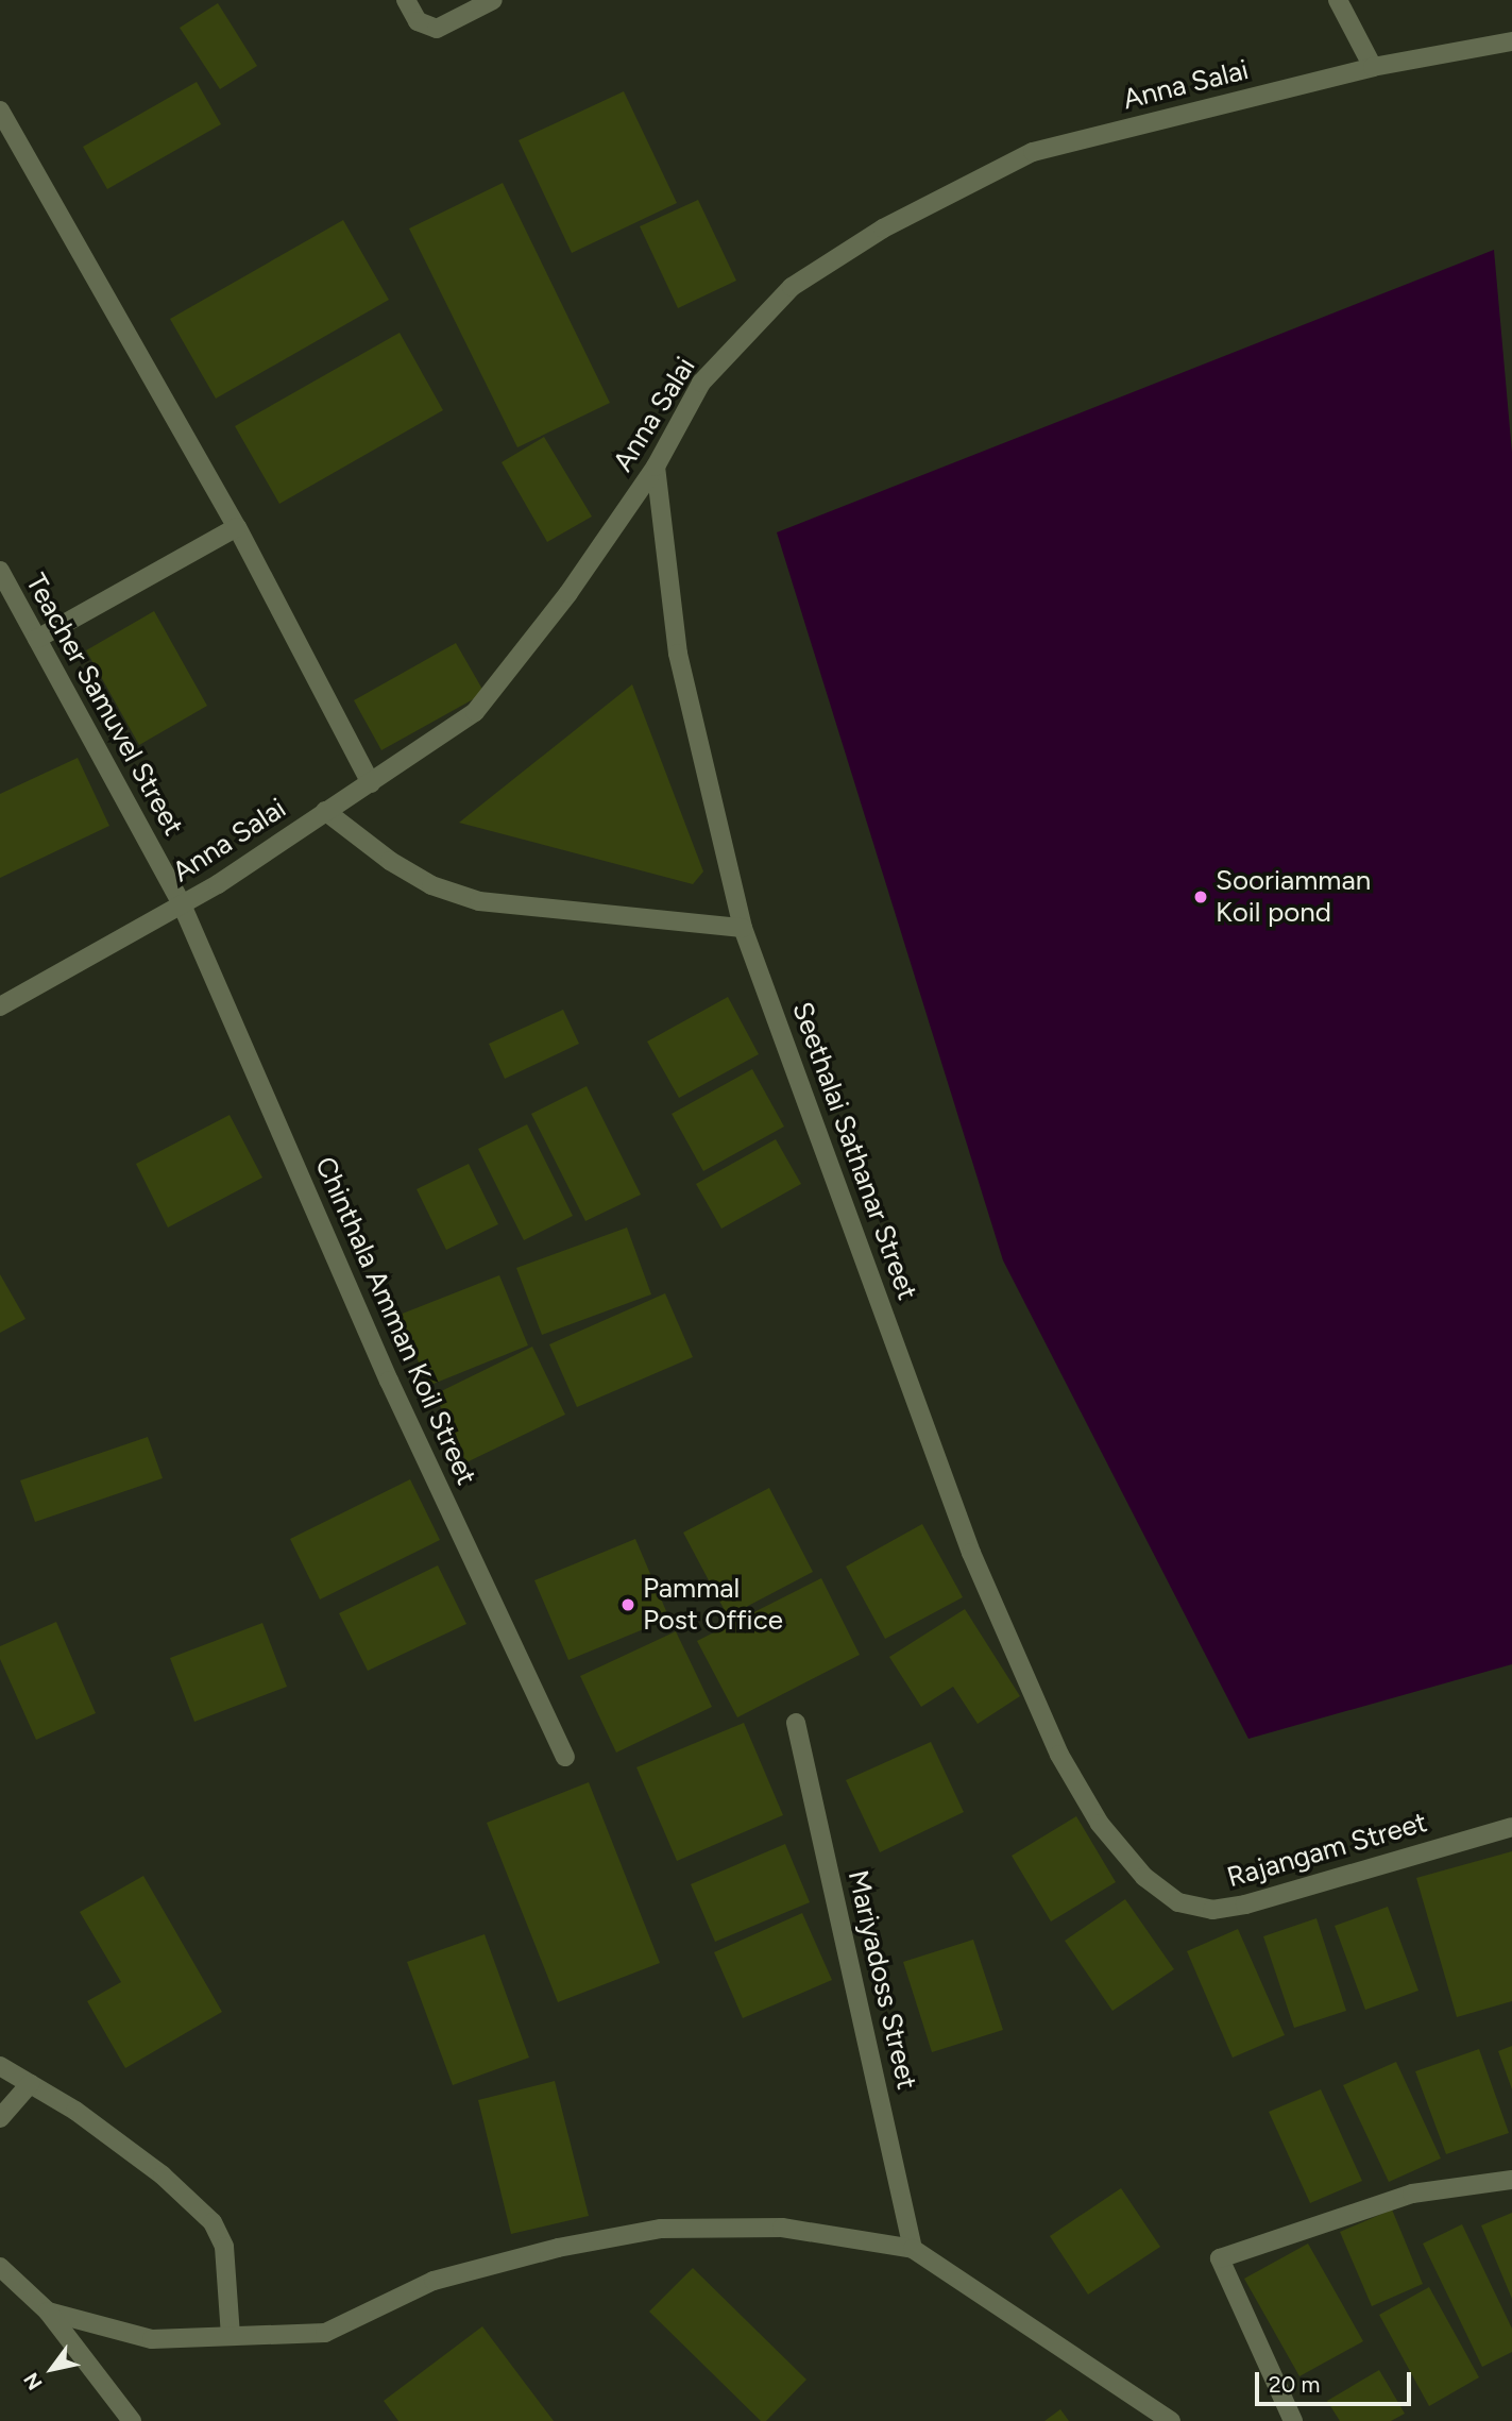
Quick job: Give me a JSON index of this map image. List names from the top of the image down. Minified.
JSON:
{"streets":{"street":["Anna Salai","Teacher Samuvel Street","Seethalai Sathanar Street","Chinthala Amman Koil Street","Rajangam Street","Mariyadoss Street"]},"crossings":[["Anna Salai","Teacher Samuvel Street"],["Anna Salai","Seethalai Sathanar Street"],["Anna Salai","Chinthala Amman Koil Street"],["Teacher Samuvel Street","Chinthala Amman Koil Street"],["Seethalai Sathanar Street","Rajangam Street"]],"places":["Sooriamman Koil pond","Pammal Post Office"],"scale_bar":"20 m","north":"bottom left"}
